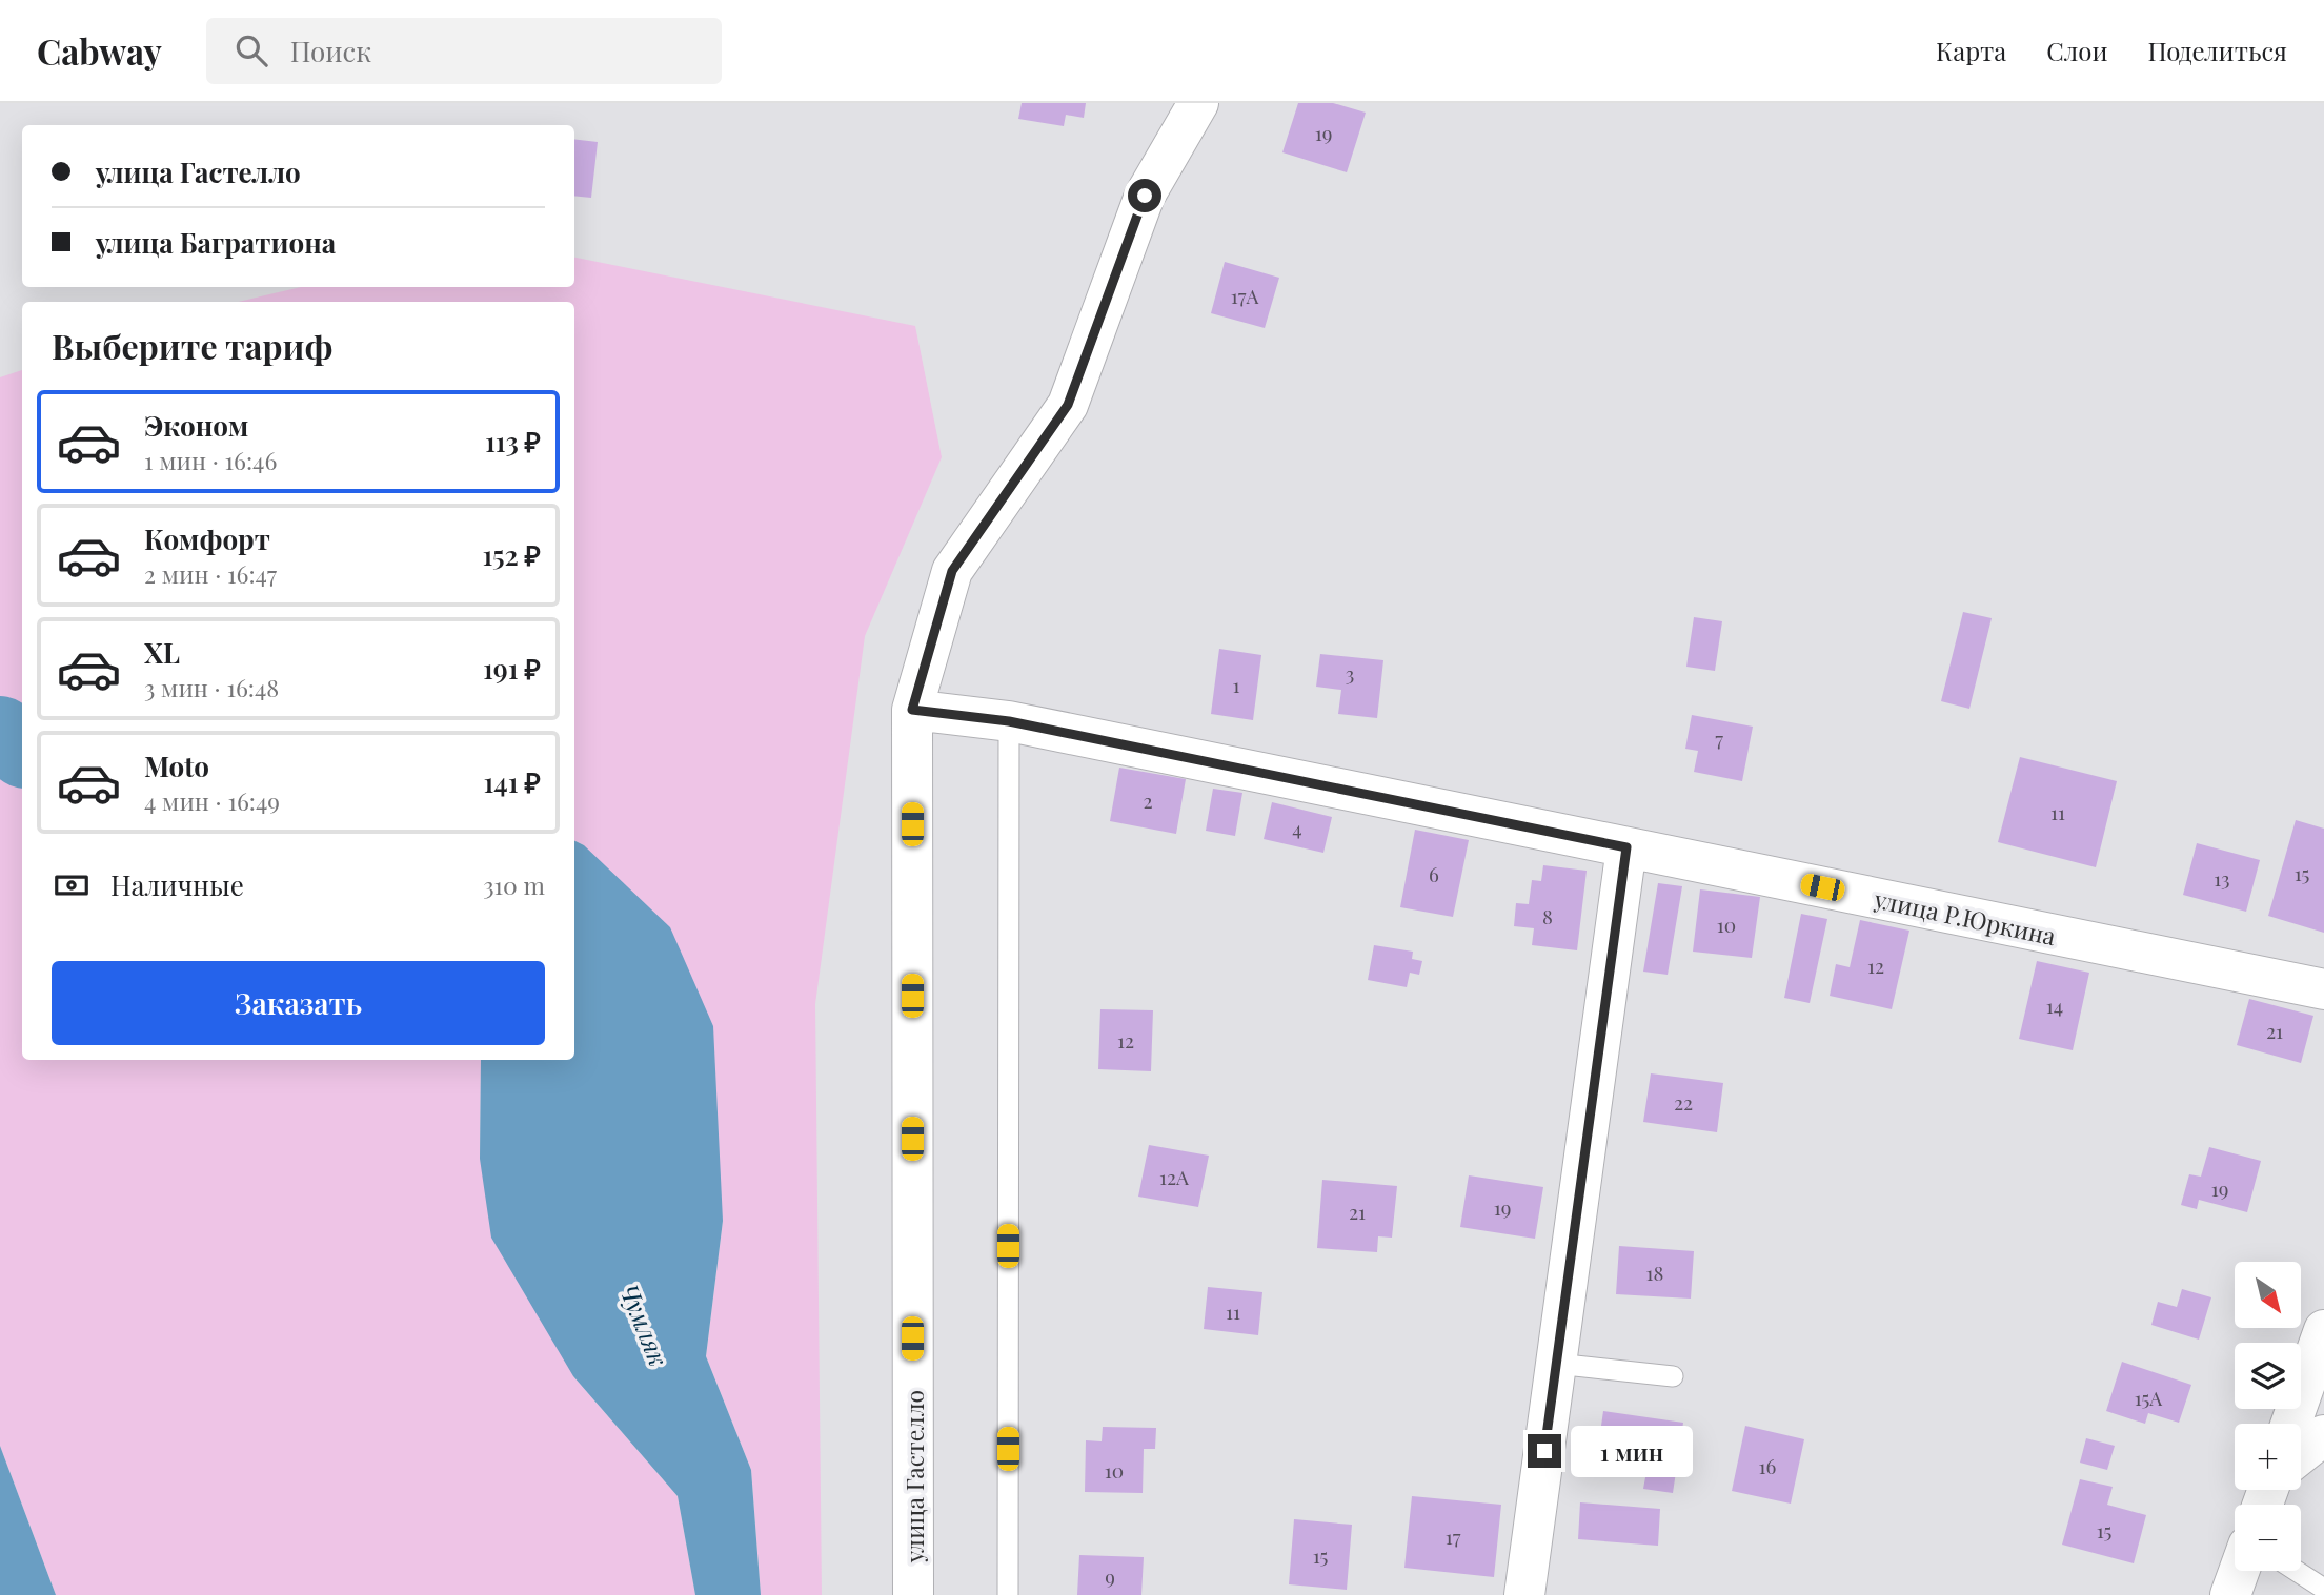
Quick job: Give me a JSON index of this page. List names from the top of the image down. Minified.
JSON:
{"streets":{"street":["улица Р.Юркина","улица Гастелло"]},"crossings":[["улица Р.Юркина","улица Гастелло"]],"water":["Чумляк"],"house_numbers":["19","17А","3","1","7","2","11","4","15","6","13","8","10","12","14","21","12","22","12А","19","19","21","18","11","15А","16","10","15","17","15","9"],"north":"bottom right","page":{"header":"Cabway","search":"Поиск","nav":["Карта","Слои","Поделиться"],"banner":["улица Гастелло","улица Багратиона"],"heading":"Выберите тариф","list":[{"name":"Эконом","note":"1 мин · 16:46","value":"113 ₽"},{"name":"Комфорт","note":"2 мин · 16:47","value":"152 ₽"},{"name":"XL","note":"3 мин · 16:48","value":"191 ₽"},{"name":"Moto","note":"4 мин · 16:49","value":"141 ₽"}],"pay":["Наличные","310 m"],"buttons":"Заказать","map_buttons":["+","−"],"bubble":"1 мин"}}
